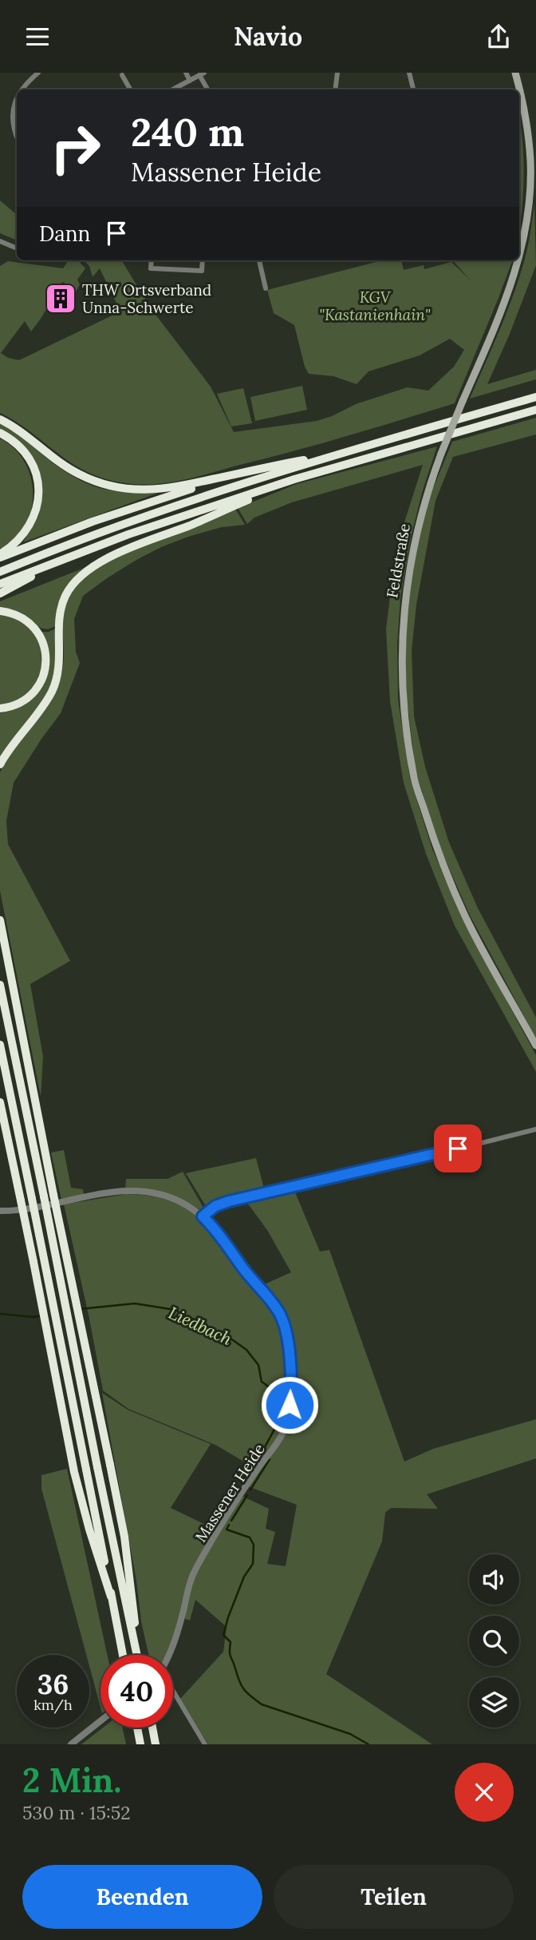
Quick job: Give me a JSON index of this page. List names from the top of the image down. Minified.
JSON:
{"streets":{"main road":["Feldstraße"],"street":["Massener Heide"]},"water":["Liedbach"],"parks":["KGV \"Kastanienhain\""],"places":{"building":["THW Ortsverband Unna-Schwerte"]},"page":{"header":"Navio","turn":["240 m","Massener Heide"],"then":"Dann","speed":"36 km/h","limit":"40","heading":["2 Min.","530 m · 15:52"],"buttons":["Beenden","Teilen"]}}
